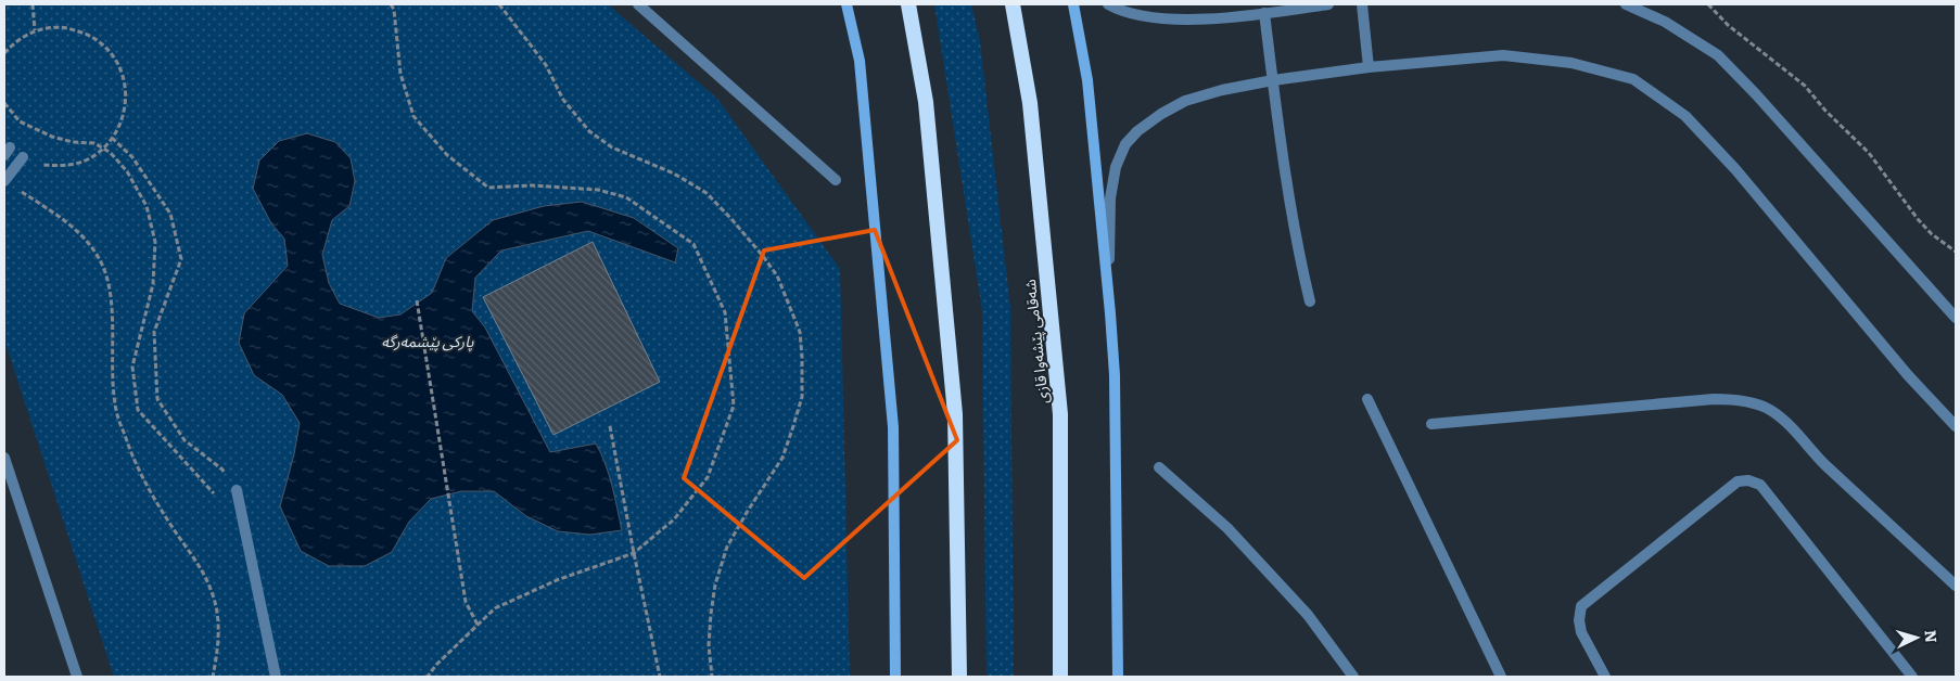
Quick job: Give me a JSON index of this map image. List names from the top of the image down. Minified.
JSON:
{"streets":{"highway":["شەقامی پێشەوا قازی"]},"parks":["پارکی پێشمەرگە"],"north":"right"}
